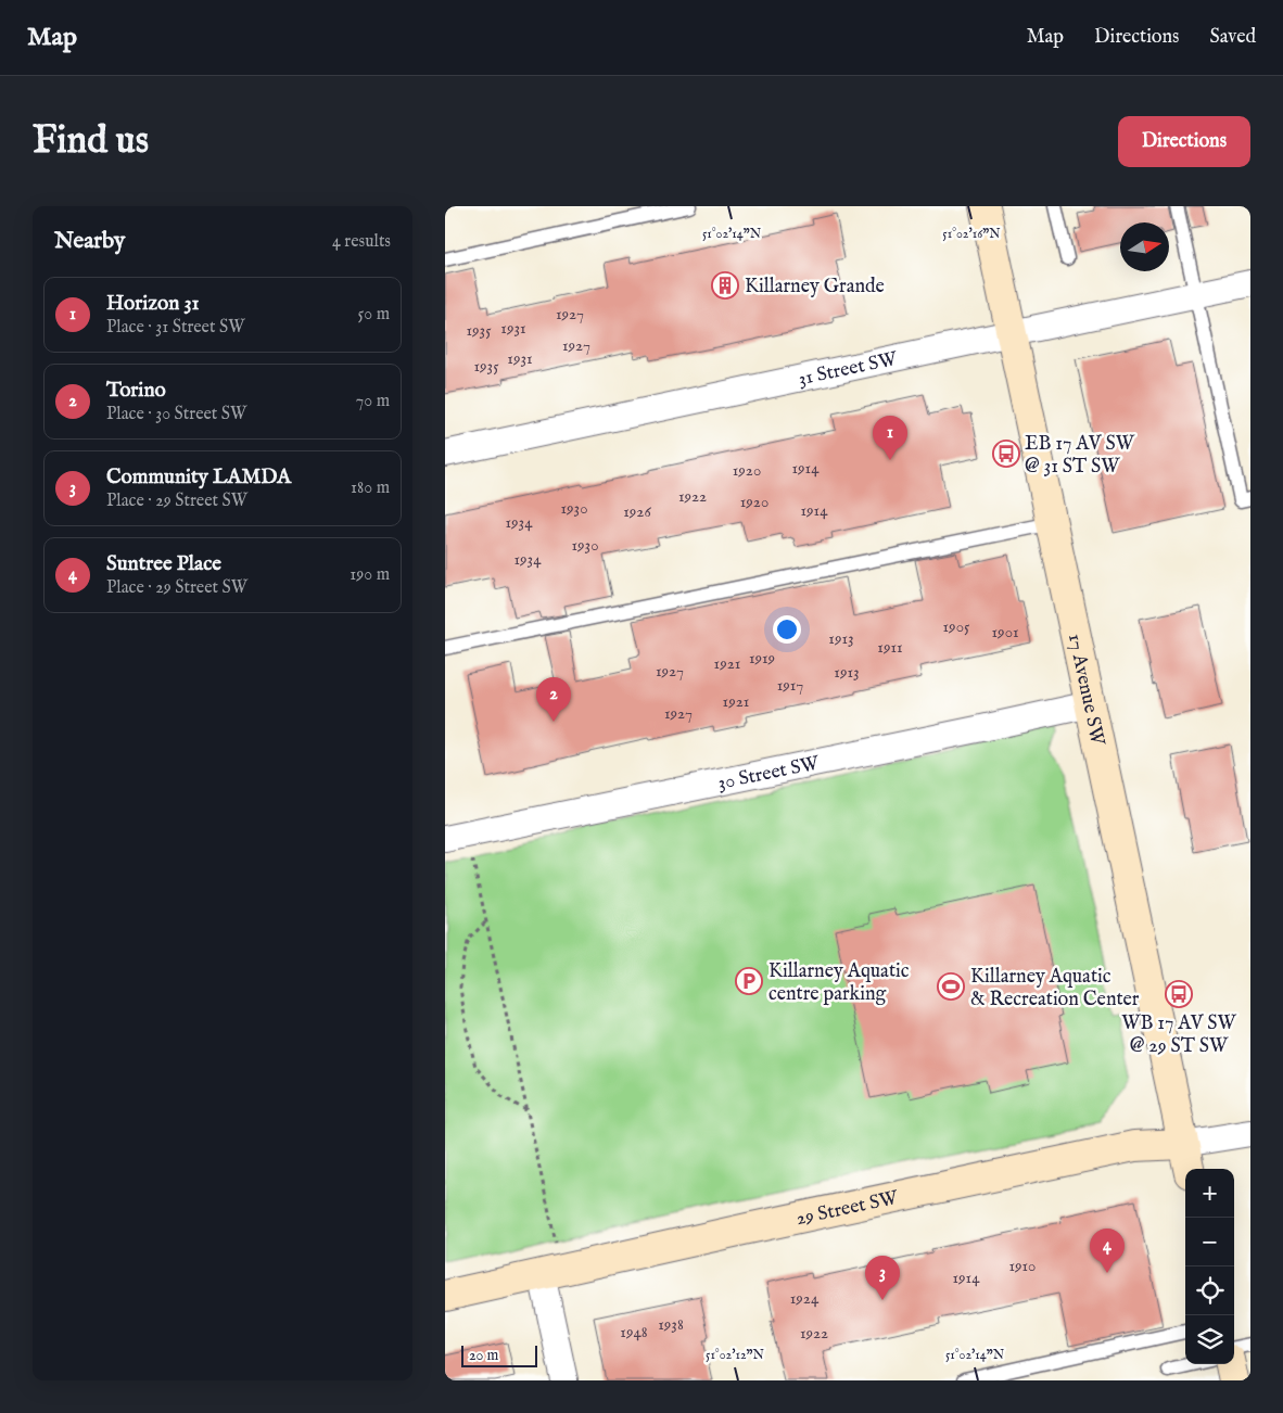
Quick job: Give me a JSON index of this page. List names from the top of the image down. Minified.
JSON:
{"streets":{"main road":["17 Avenue SW","29 Street SW"],"street":["31 Street SW","30 Street SW"]},"crossings":[["31 Street SW","17 Avenue SW"],["17 Avenue SW","30 Street SW"],["17 Avenue SW","29 Street SW"]],"places":{"building":["Killarney Grande"],"bus stop":["EB 17 AV SW @ 31 ST SW","WB 17 AV SW @ 29 ST SW"],"parking":["Killarney Aquatic centre parking"],"sports":["Killarney Aquatic & Recreation Center"]},"house_numbers":["1927","1931","1935","1927","1931","1935","1914","1920","1922","1920","1930","1914","1926","1934","1930","1934","1905","1901","1913","1911","1919","1921","1927","1913","1917","1921","1927","1910","1914","1924","1938","1948","1922"],"scale_bar":"20 m","north":"right","page":{"header":"Map","nav":["Map","Directions","Saved"],"buttons":"Directions","title":"Find us","heading":["Nearby","4 results"],"list":[{"mark":"1","name":"Horizon 31","note":"Place · 31 Street SW","value":"50 m"},{"mark":"2","name":"Torino","note":"Place · 30 Street SW","value":"70 m"},{"mark":"3","name":"Community LAMDA","note":"Place · 29 Street SW","value":"180 m"},{"mark":"4","name":"Suntree Place","note":"Place · 29 Street SW","value":"190 m"}],"pins":["1","2","4","3"],"map_buttons":["+","−"],"scale":"20 m"},"coordinates":["51°02'14\"N","51°02'16\"N","51°02'12\"N"]}
